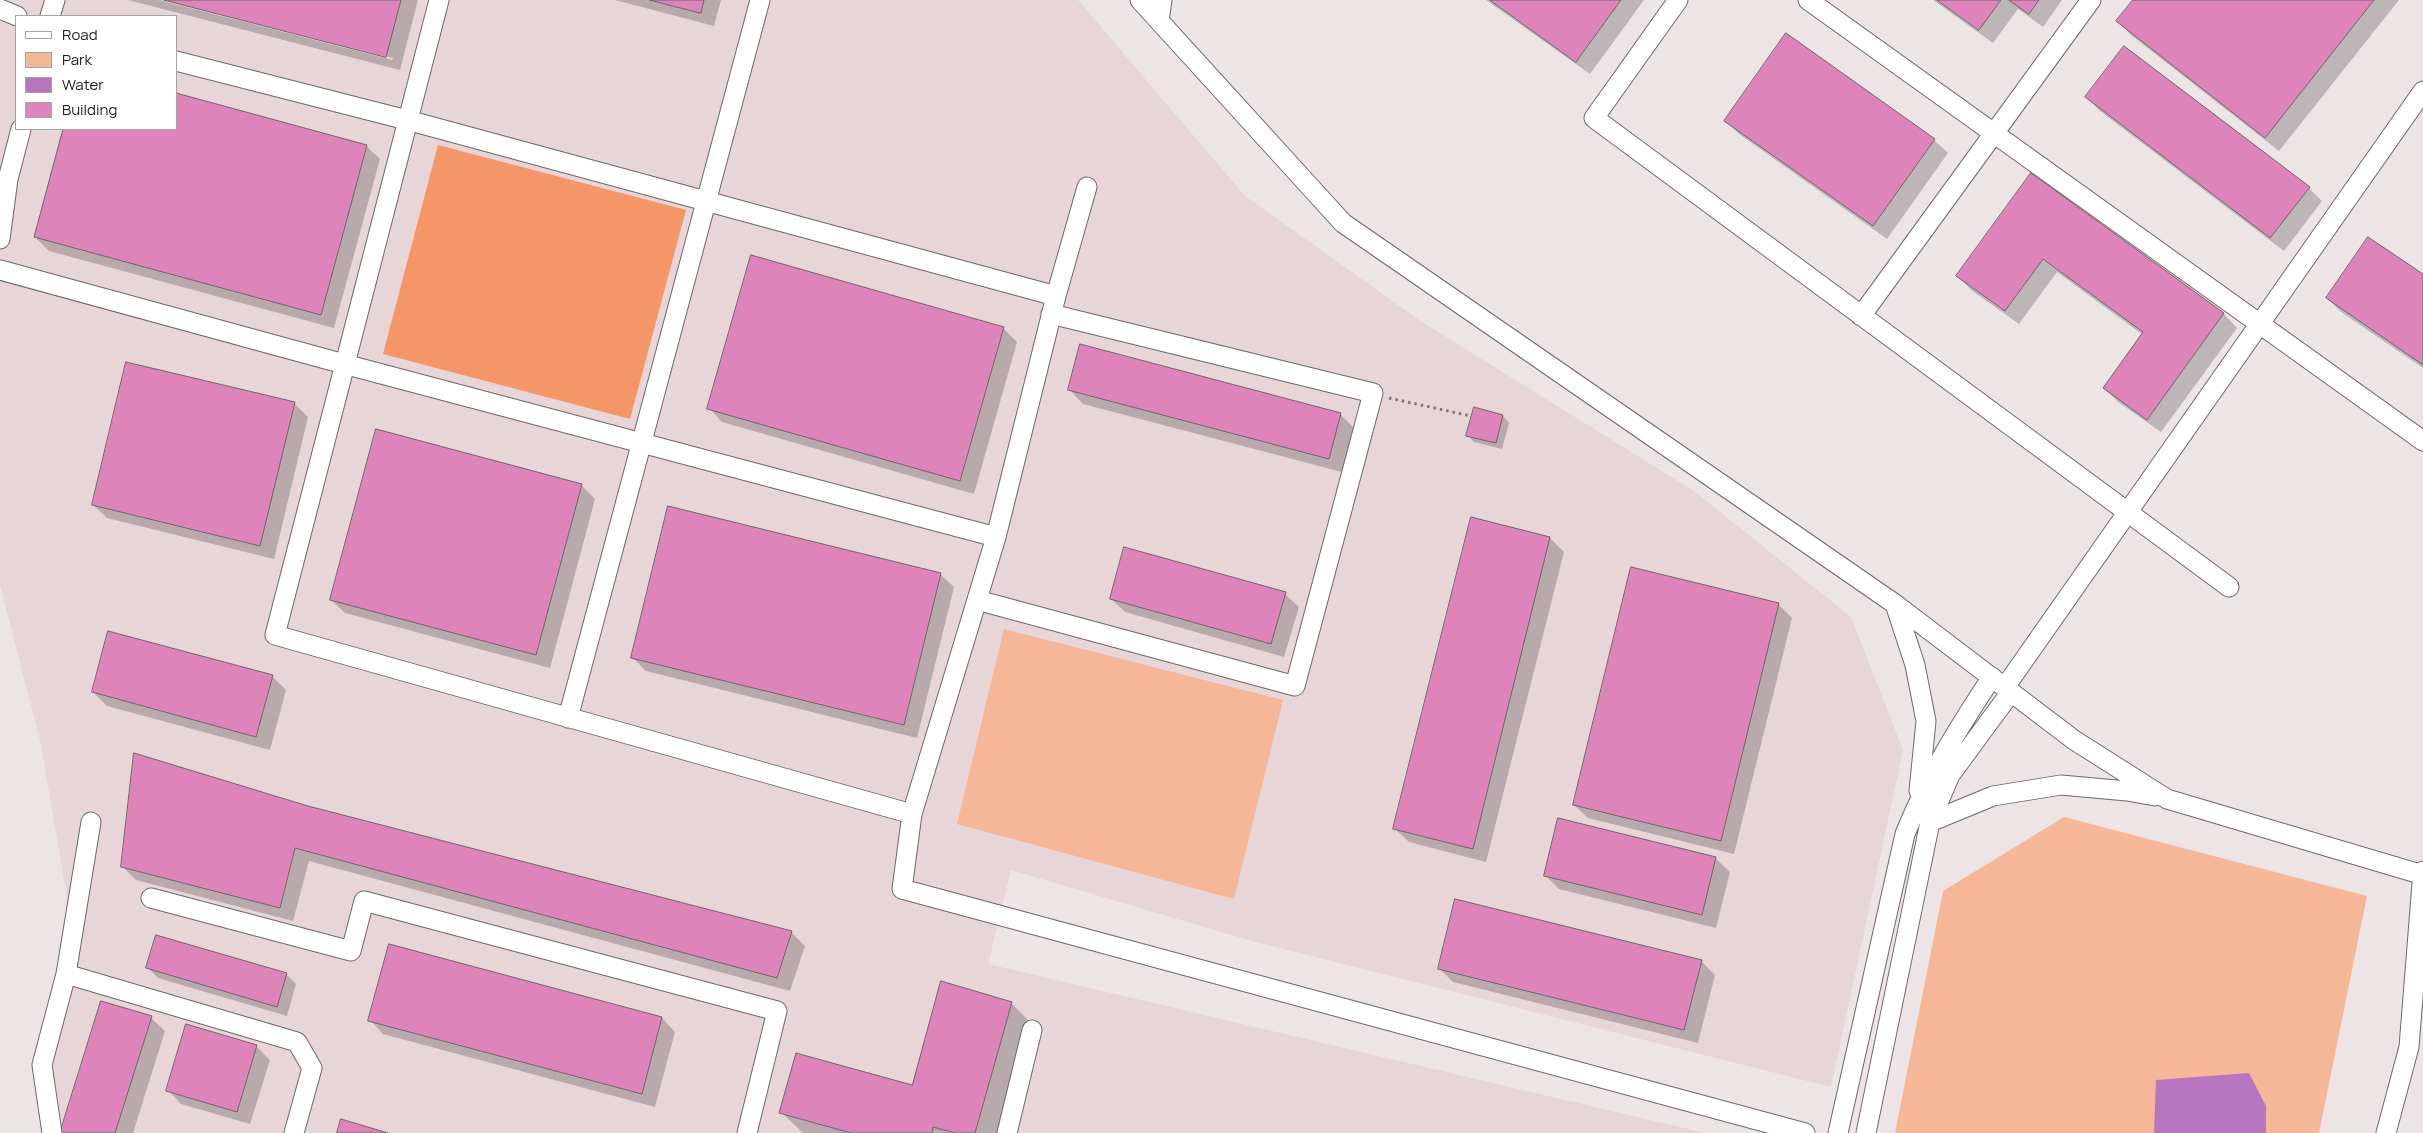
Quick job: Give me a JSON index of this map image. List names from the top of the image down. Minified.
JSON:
{"legend":["Road","Park","Water","Building"]}
